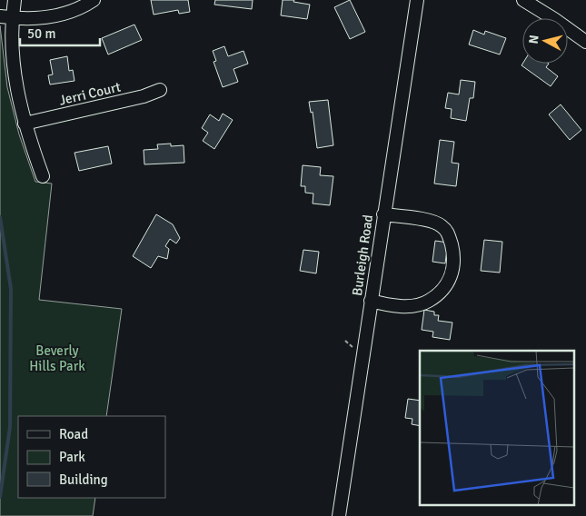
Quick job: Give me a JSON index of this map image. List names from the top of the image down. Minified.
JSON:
{"streets":{"street":["Jerri Court","Burleigh Road"]},"parks":["Beverly Hills Park"],"legend":["Road","Park","Building"],"scale_bar":"50 m","north":"left"}
